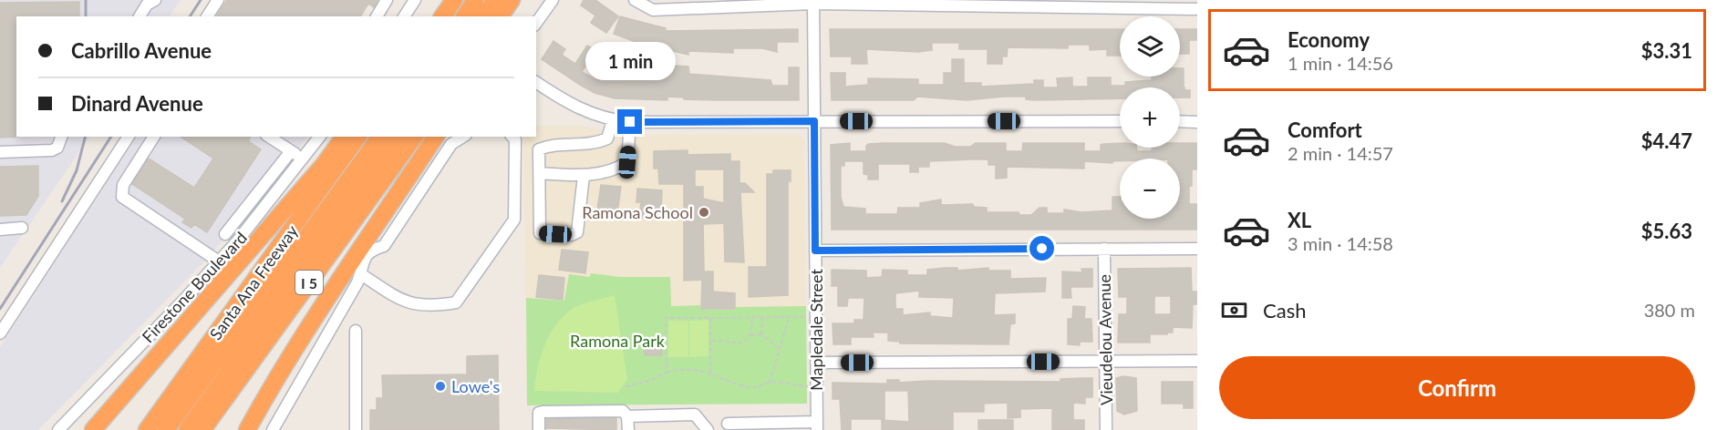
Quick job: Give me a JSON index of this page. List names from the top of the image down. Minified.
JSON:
{"streets":{"highway":["Santa Ana Freeway","I 5"],"street":["Firestone Boulevard","Mapledale Street","Vieudelou Avenue"]},"parks":["Ramona Park"],"places":["Ramona School","Lowe's"],"page":{"list":[{"name":"Economy","note":"1 min · 14:56","value":"$3.31"},{"name":"Comfort","note":"2 min · 14:57","value":"$4.47"},{"name":"XL","note":"3 min · 14:58","value":"$5.63"}],"map_buttons":["+","−"],"banner":["Cabrillo Avenue","Dinard Avenue"],"bubble":"1 min","pay":["Cash","380 m"],"buttons":"Confirm"}}
